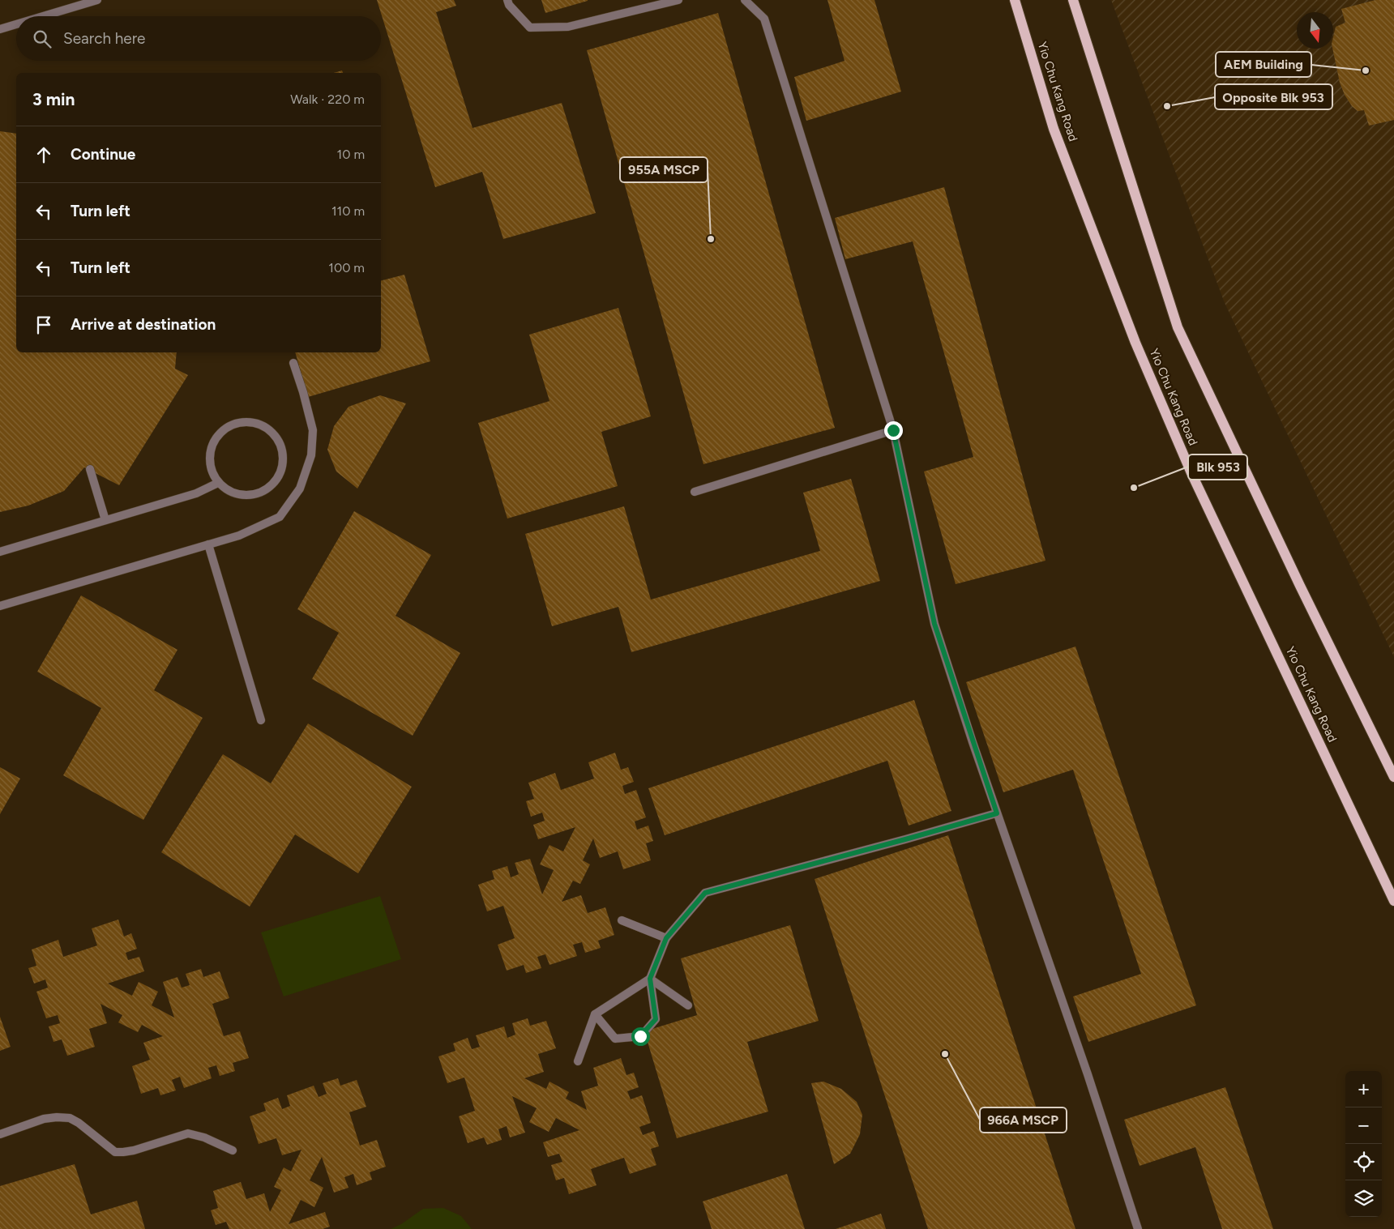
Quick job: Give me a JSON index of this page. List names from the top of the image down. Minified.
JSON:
{"streets":{"main road":["Yio Chu Kang Road"]},"places":["AEM Building","Opposite Blk 953","955A MSCP","Blk 953","966A MSCP"],"north":"bottom","page":{"search":"Search here","heading":["3 min","Walk · 220 m"],"list":[["Continue","10 m"],["Turn left","110 m"],["Turn left","100 m"],"Arrive at destination"],"map_buttons":["+","−"]}}
